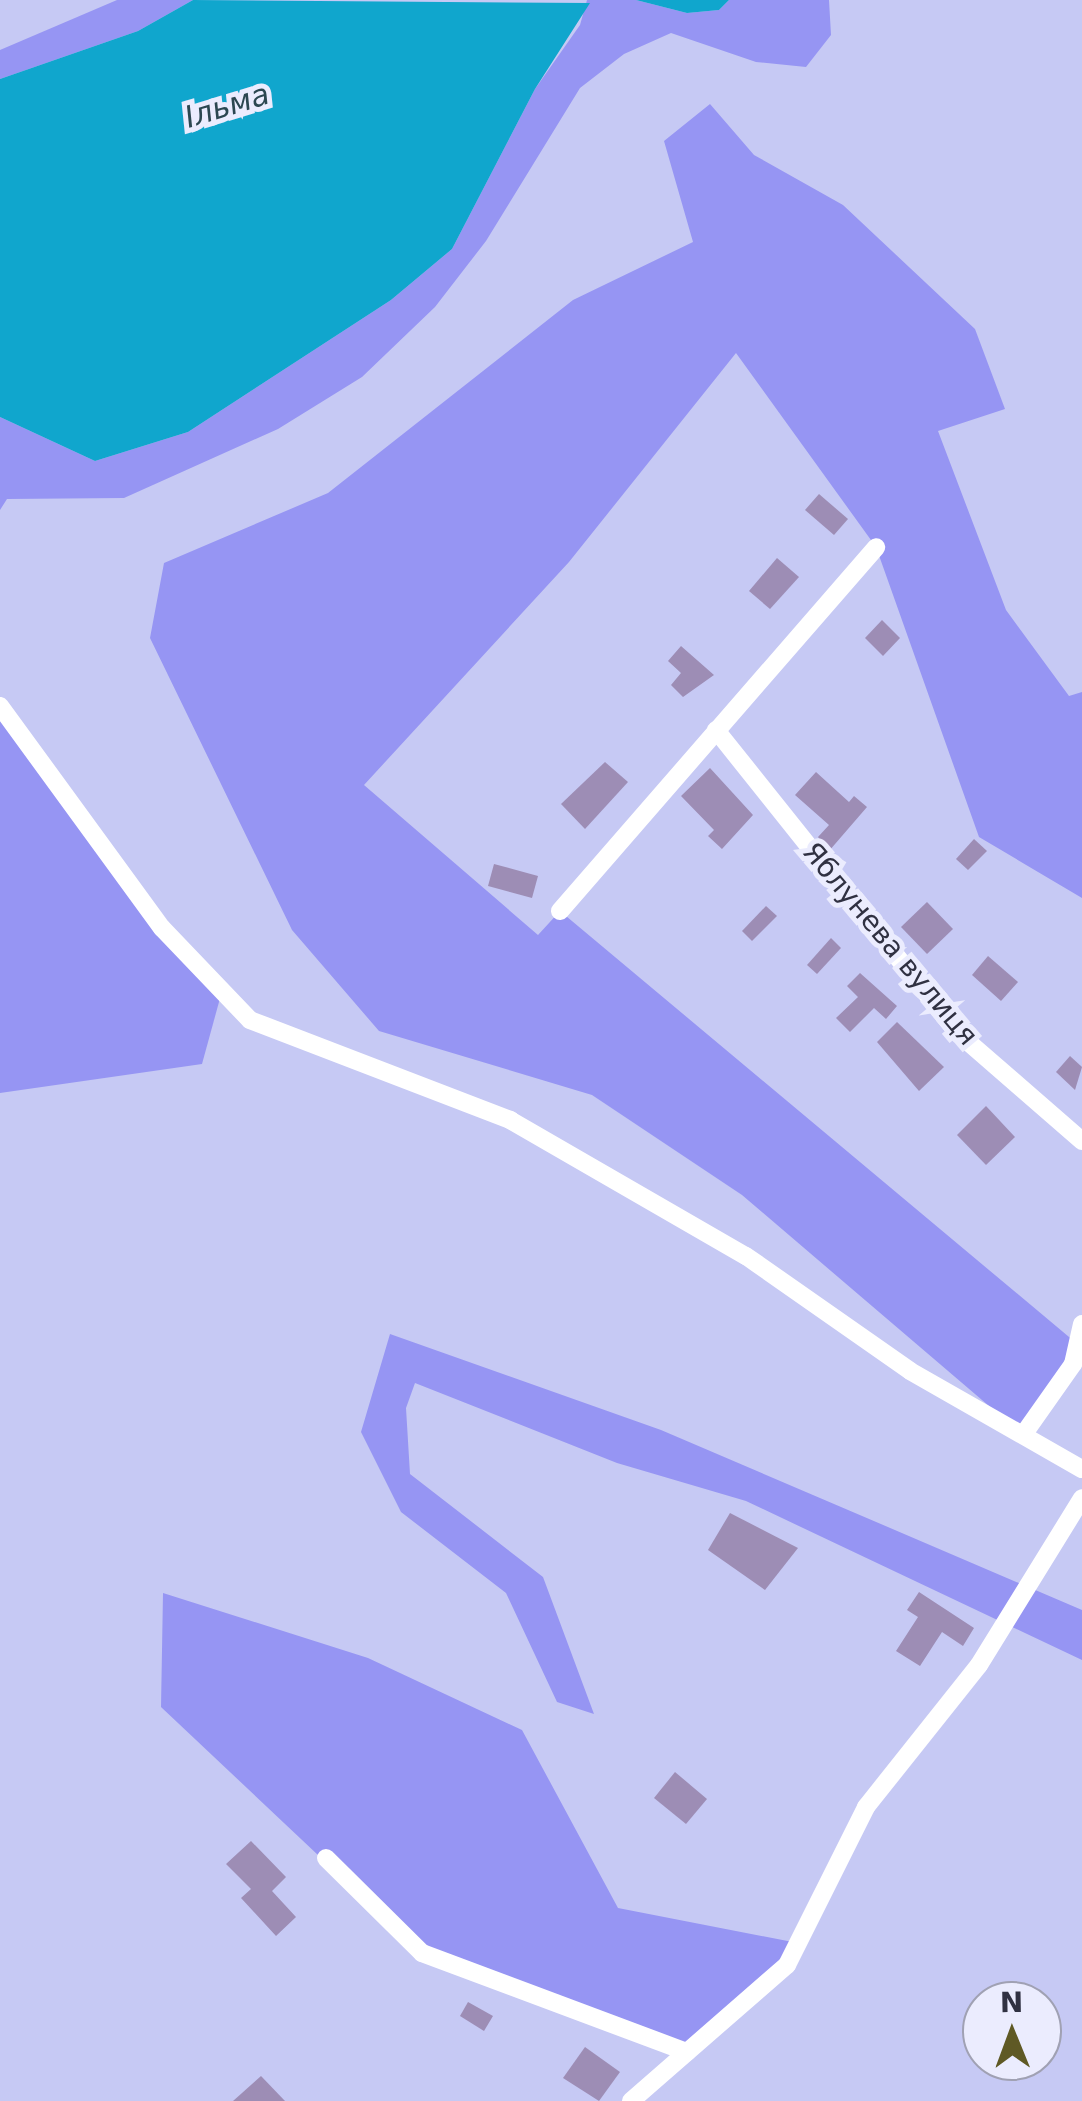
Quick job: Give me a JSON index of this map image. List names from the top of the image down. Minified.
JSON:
{"streets":{"street":["Яблунева вулиця"]},"water":["Ільма"],"north":"top"}
